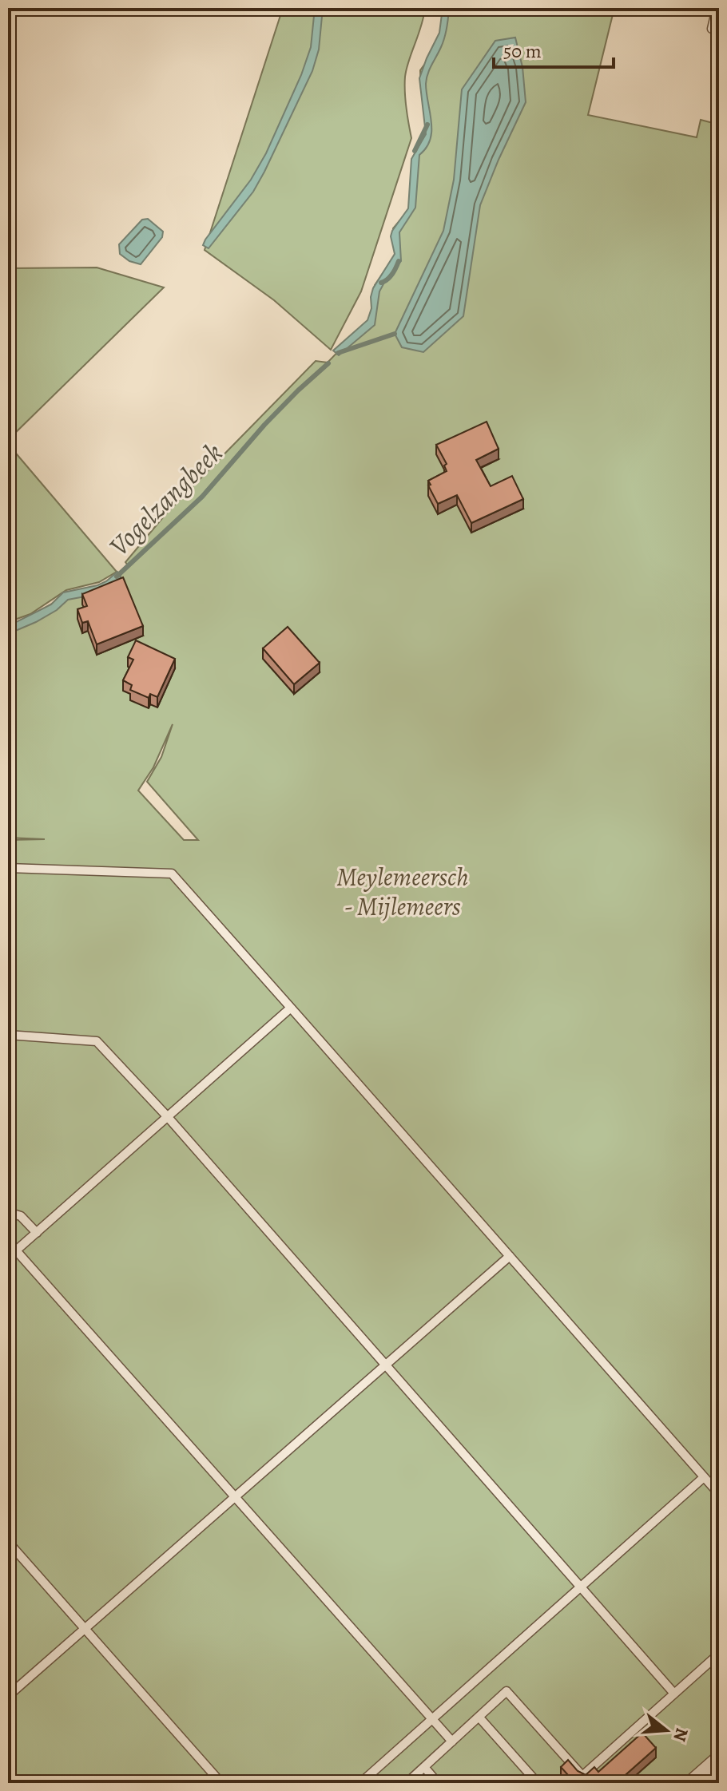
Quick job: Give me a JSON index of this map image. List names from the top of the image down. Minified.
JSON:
{"water":["Vogelzangbeek"],"parks":["Meylemeersch - Mijlemeers"],"scale_bar":"50 m","north":"right"}
